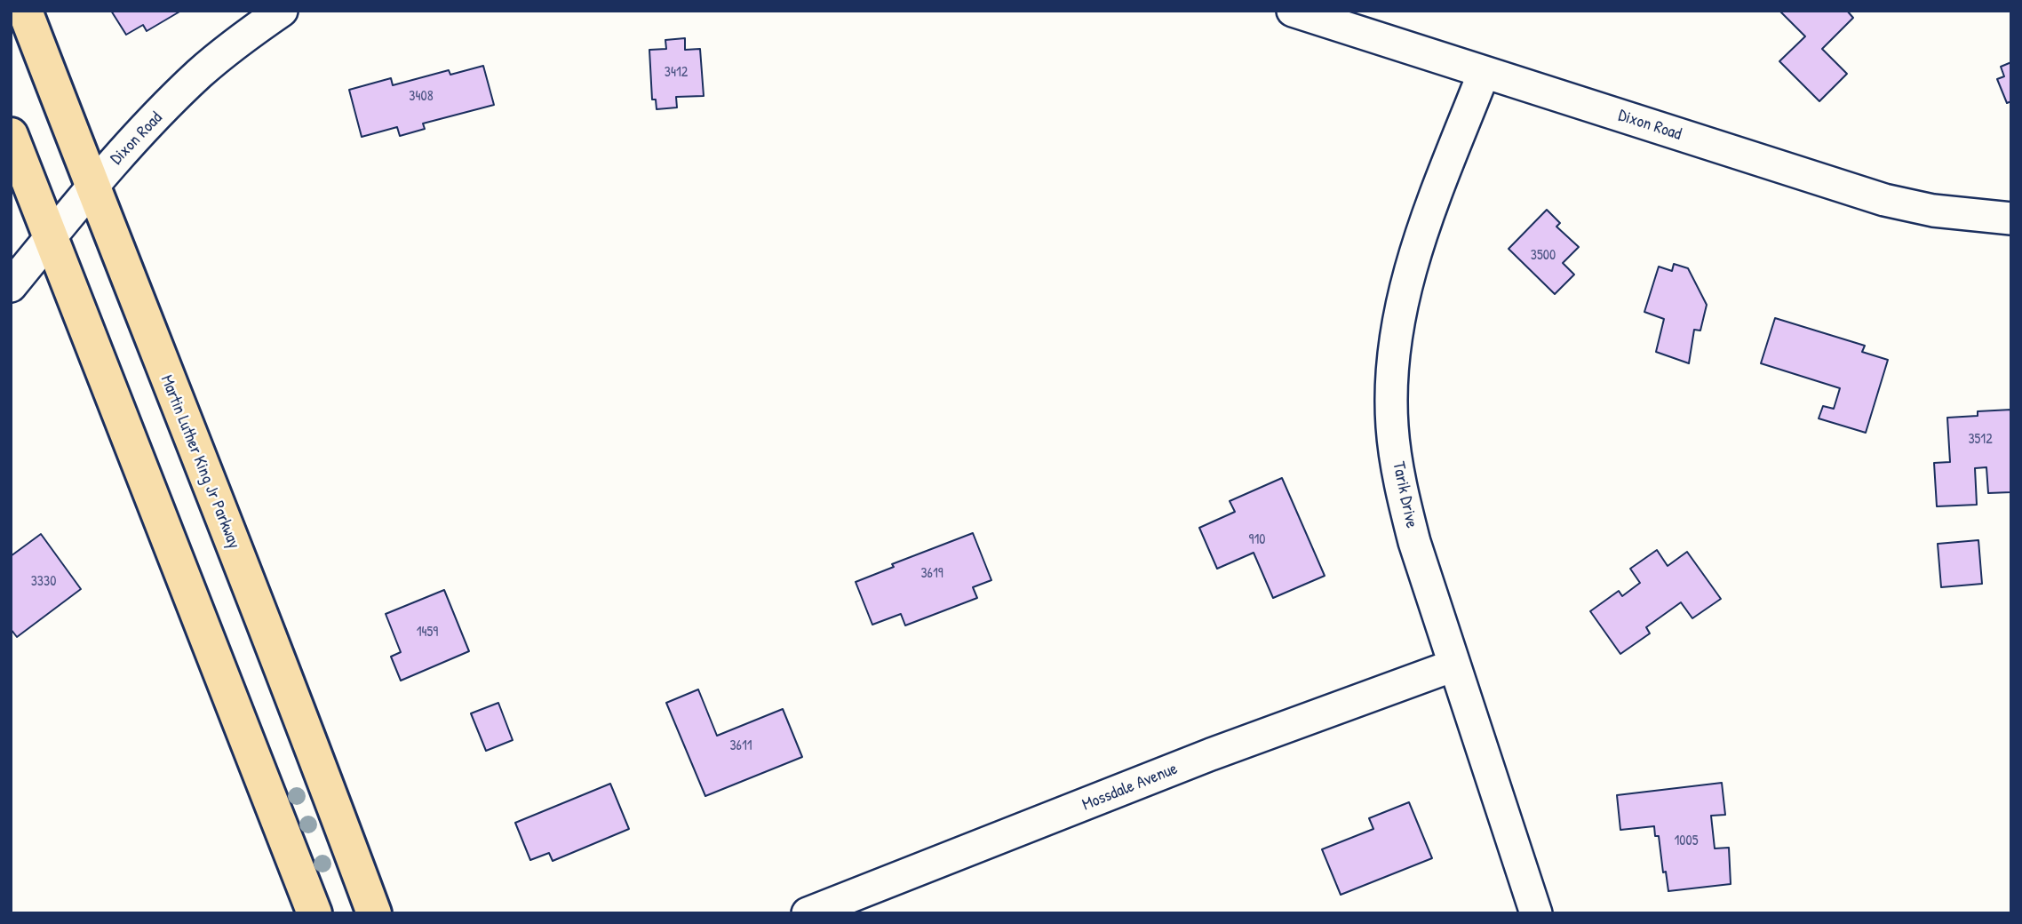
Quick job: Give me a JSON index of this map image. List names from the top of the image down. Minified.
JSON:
{"streets":{"main road":["Martin Luther King Jr Parkway"],"street":["Dixon Road","Tarik Drive","Mossdale Avenue"]},"crossings":[["Dixon Road","Martin Luther King Jr Parkway"],["Dixon Road","Tarik Drive"],["Tarik Drive","Mossdale Avenue"]],"house_numbers":["3412","3408","3500","3512","910","3619","3330","1459","3611","1005"]}
